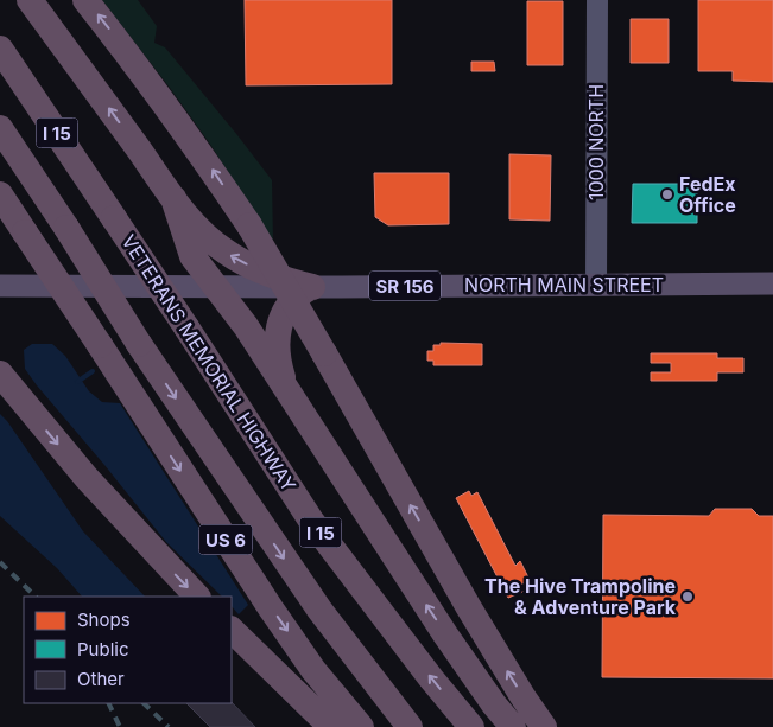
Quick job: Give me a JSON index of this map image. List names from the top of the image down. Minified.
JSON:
{"streets":{"highway":["I 15","VETERANS MEMORIAL HIGHWAY","US 6"],"main road":["1000 NORTH","NORTH MAIN STREET","SR 156"]},"crossings":[["1000 NORTH","NORTH MAIN STREET"]],"places":["FedEx Office","The Hive Trampoline & Adventure Park"],"legend":["Shops","Public","Other"]}
